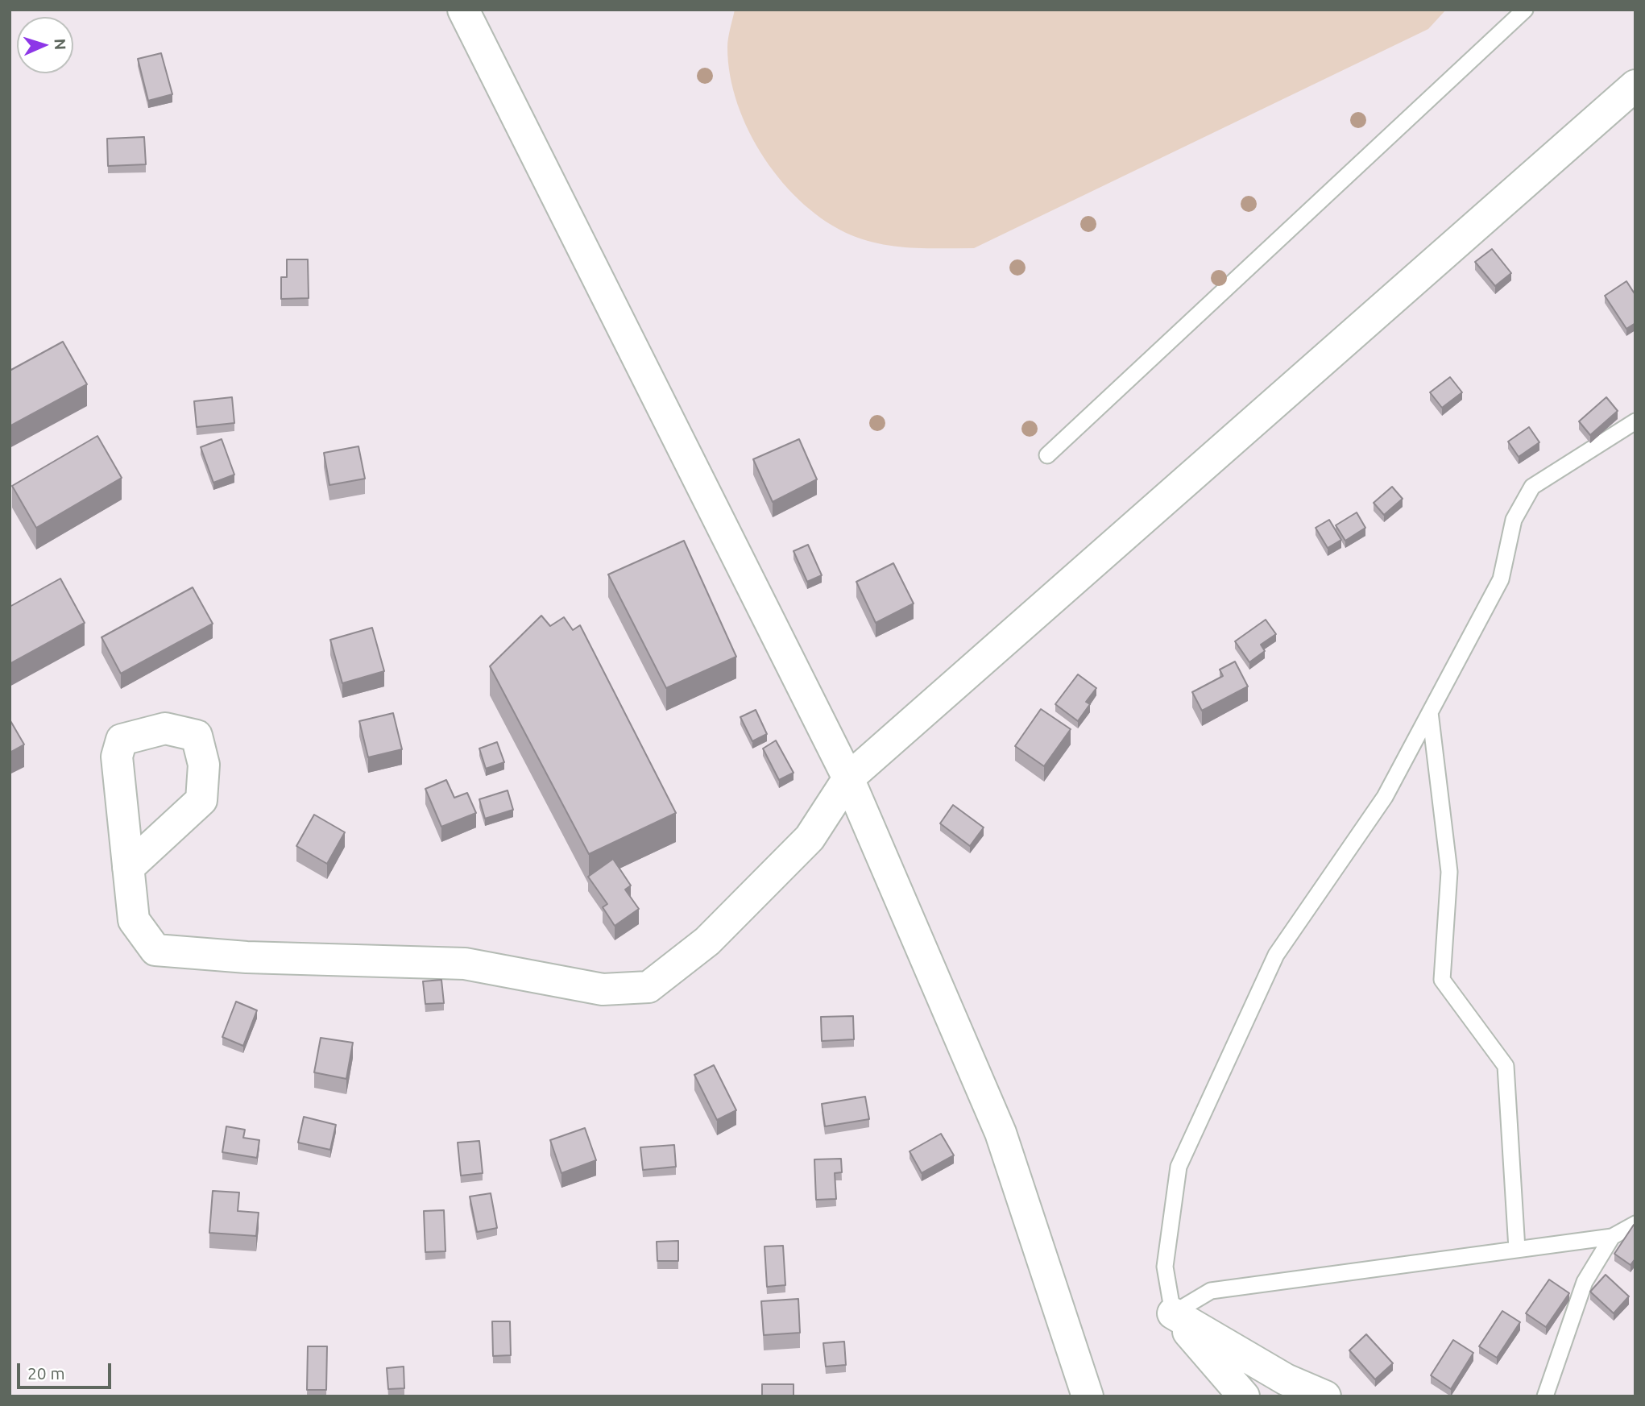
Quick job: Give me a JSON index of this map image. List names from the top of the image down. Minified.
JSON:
{"scale_bar":"20 m","north":"right"}
